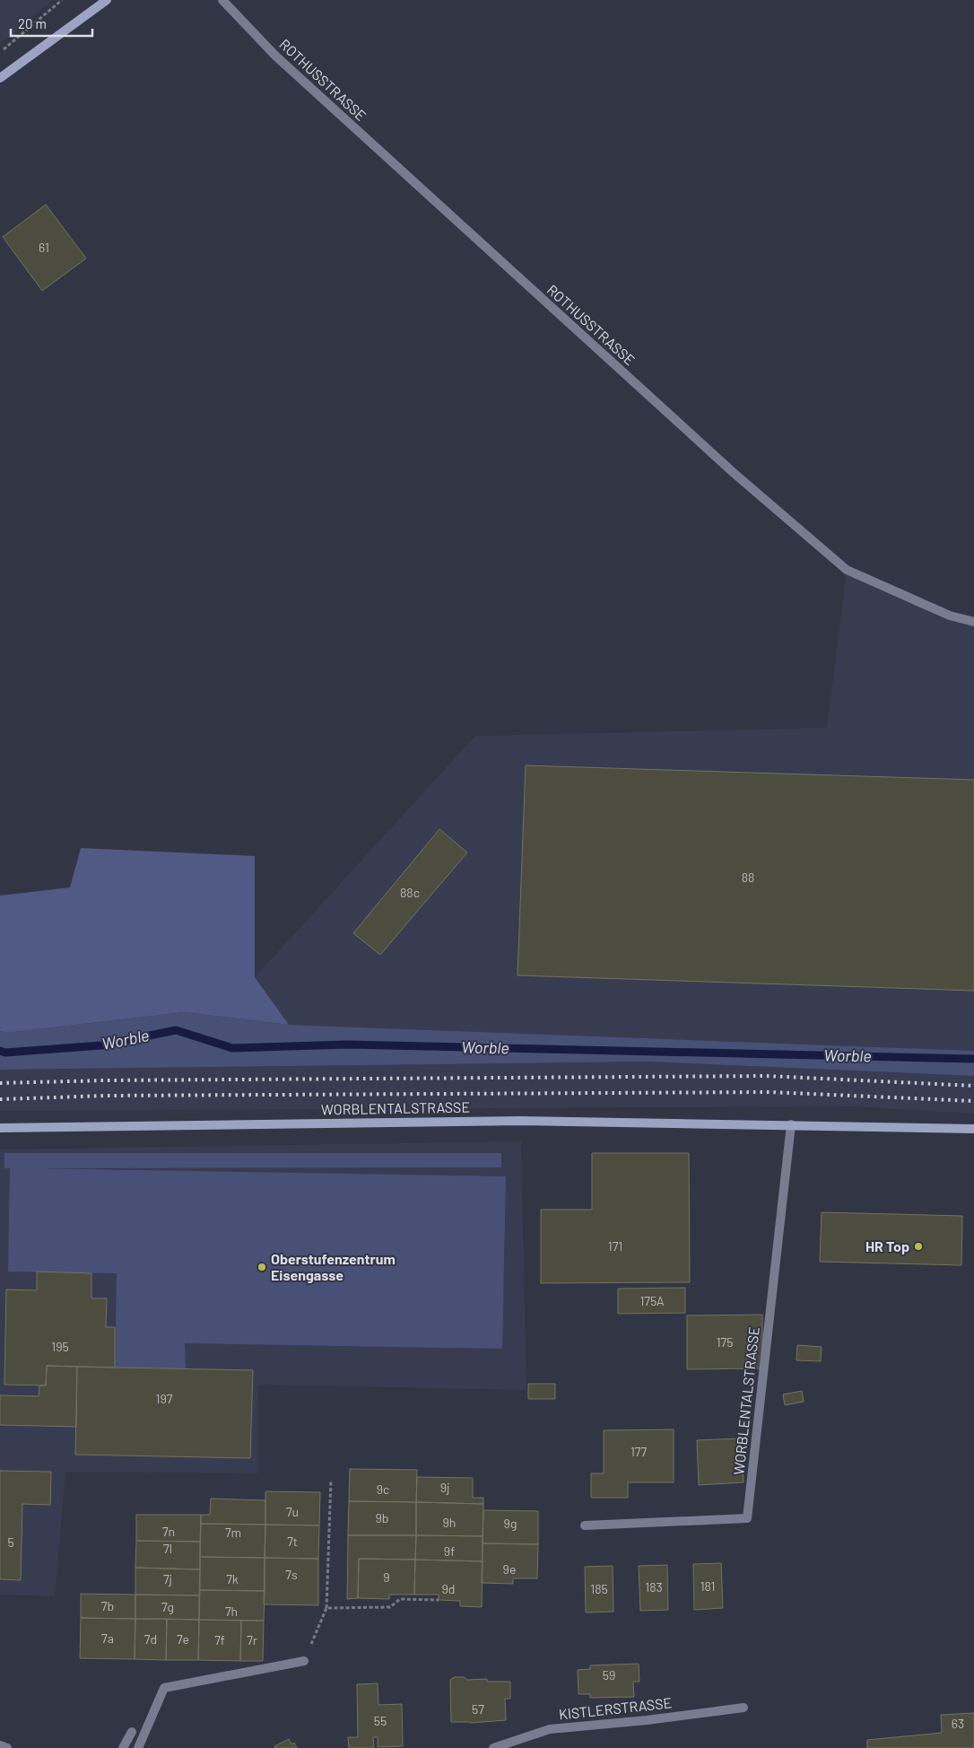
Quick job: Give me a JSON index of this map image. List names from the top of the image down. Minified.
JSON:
{"streets":{"main road":["WORBLENTALSTRASSE"],"street":["ROTHUSSTRASSE","KISTLERSTRASSE"]},"water":["Worble"],"places":["HR Top","Oberstufenzentrum Eisengasse"],"house_numbers":["61","88","88c","171","175A","175","195","197","177","9j","9c","7u","9b","9h","9g","7n","7m","7t","5","7l","9f","9e","7s","9","7j","7k","181","183","9d","185","7b","7g","7h","7a","7d","7e","7f","7r","59","57","55","63"],"scale_bar":"20 m"}
